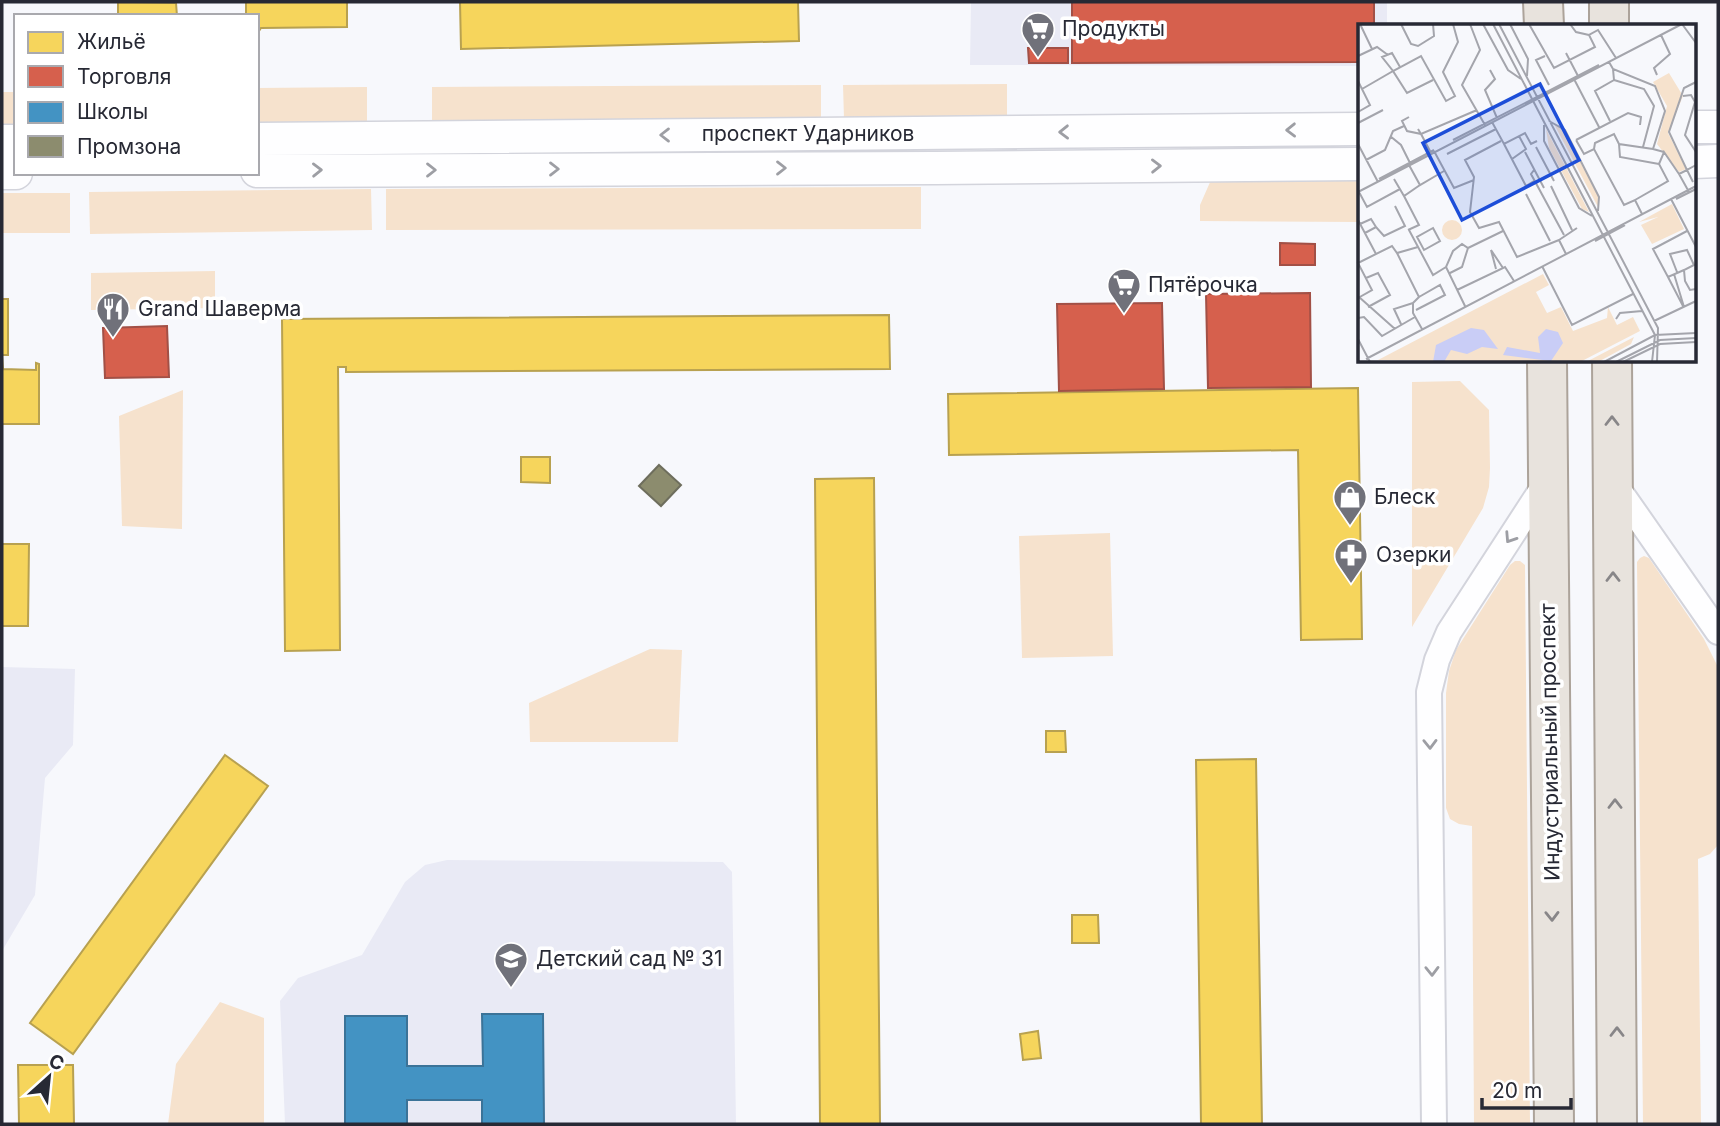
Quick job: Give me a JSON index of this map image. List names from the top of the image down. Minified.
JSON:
{"streets":{"main road":["Индустриальный проспект"],"street":["проспект Ударников"]},"places":{"supermarket":["Продукты","Пятёрочка"],"restaurant":["Grand Шаверма"],"shop":["Блеск"],"pharmacy":["Озерки"],"school or university":["Детский сад № 31"]},"legend":["Жильё","Торговля","Школы","Промзона"],"scale_bar":"20 m","north":"top right"}
